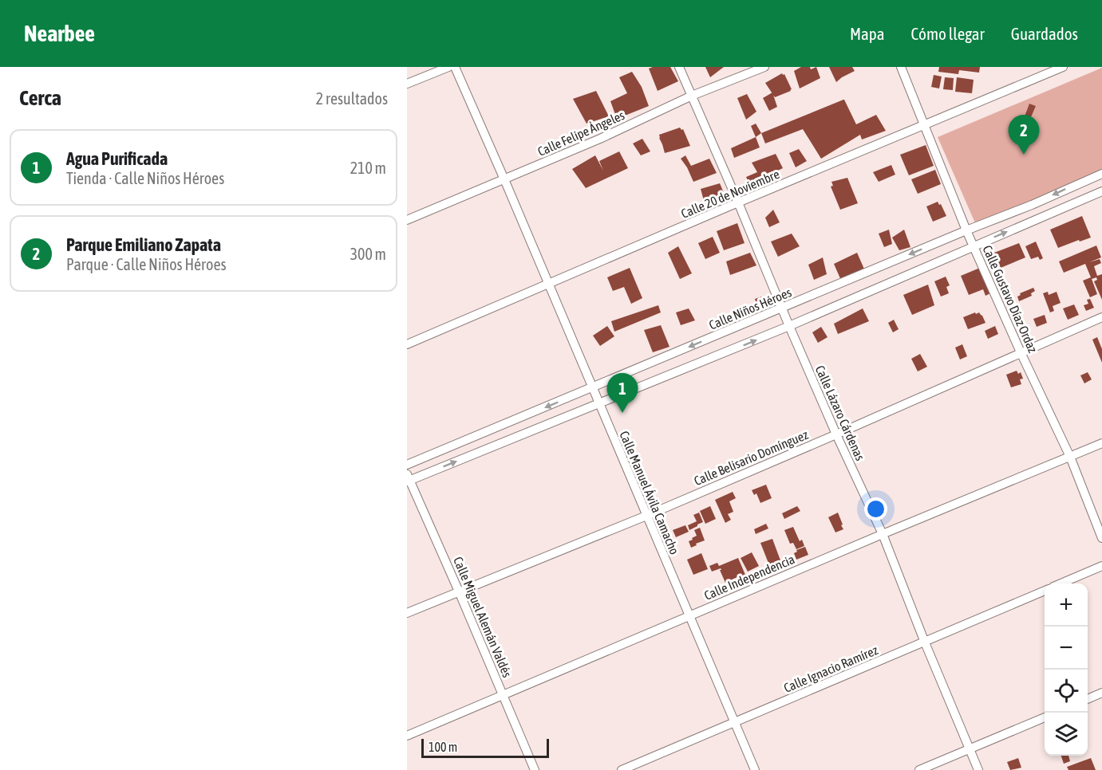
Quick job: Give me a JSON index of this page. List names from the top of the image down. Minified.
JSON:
{"streets":{"street":["Calle Felipe Ángeles","Calle 20 de Noviembre","Calle Gustavo Díaz Ordaz","Calle Niños Héroes","Calle Lázaro Cárdenas","Calle Belisario Domínguez","Calle Manuel Ávila Camacho","Calle Independencia","Calle Miguel Alemán Valdés","Calle Ignacio Ramírez"]},"crossings":[["Calle Felipe Ángeles","Calle Lázaro Cárdenas"],["Calle Felipe Ángeles","Calle Manuel Ávila Camacho"],["Calle 20 de Noviembre","Calle Gustavo Díaz Ordaz"],["Calle 20 de Noviembre","Calle Lázaro Cárdenas"],["Calle 20 de Noviembre","Calle Manuel Ávila Camacho"],["Calle Gustavo Díaz Ordaz","Calle Niños Héroes"],["Calle Gustavo Díaz Ordaz","Calle Belisario Domínguez"],["Calle Gustavo Díaz Ordaz","Calle Independencia"],["Calle Niños Héroes","Calle Lázaro Cárdenas"],["Calle Niños Héroes","Calle Manuel Ávila Camacho"],["Calle Lázaro Cárdenas","Calle Belisario Domínguez"],["Calle Lázaro Cárdenas","Calle Independencia"],["Calle Lázaro Cárdenas","Calle Ignacio Ramírez"],["Calle Belisario Domínguez","Calle Manuel Ávila Camacho"],["Calle Belisario Domínguez","Calle Miguel Alemán Valdés"],["Calle Manuel Ávila Camacho","Calle Independencia"],["Calle Manuel Ávila Camacho","Calle Ignacio Ramírez"],["Calle Independencia","Calle Miguel Alemán Valdés"]],"scale_bar":"100 m","page":{"header":"Nearbee","nav":["Mapa","Cómo llegar","Guardados"],"heading":["Cerca","2 resultados"],"pins":["2","1"],"list":[{"mark":"1","name":"Agua Purificada","note":"Tienda · Calle Niños Héroes","value":"210 m"},{"mark":"2","name":"Parque Emiliano Zapata","note":"Parque · Calle Niños Héroes","value":"300 m"}],"map_buttons":["+","−"],"scale":"100 m"}}
